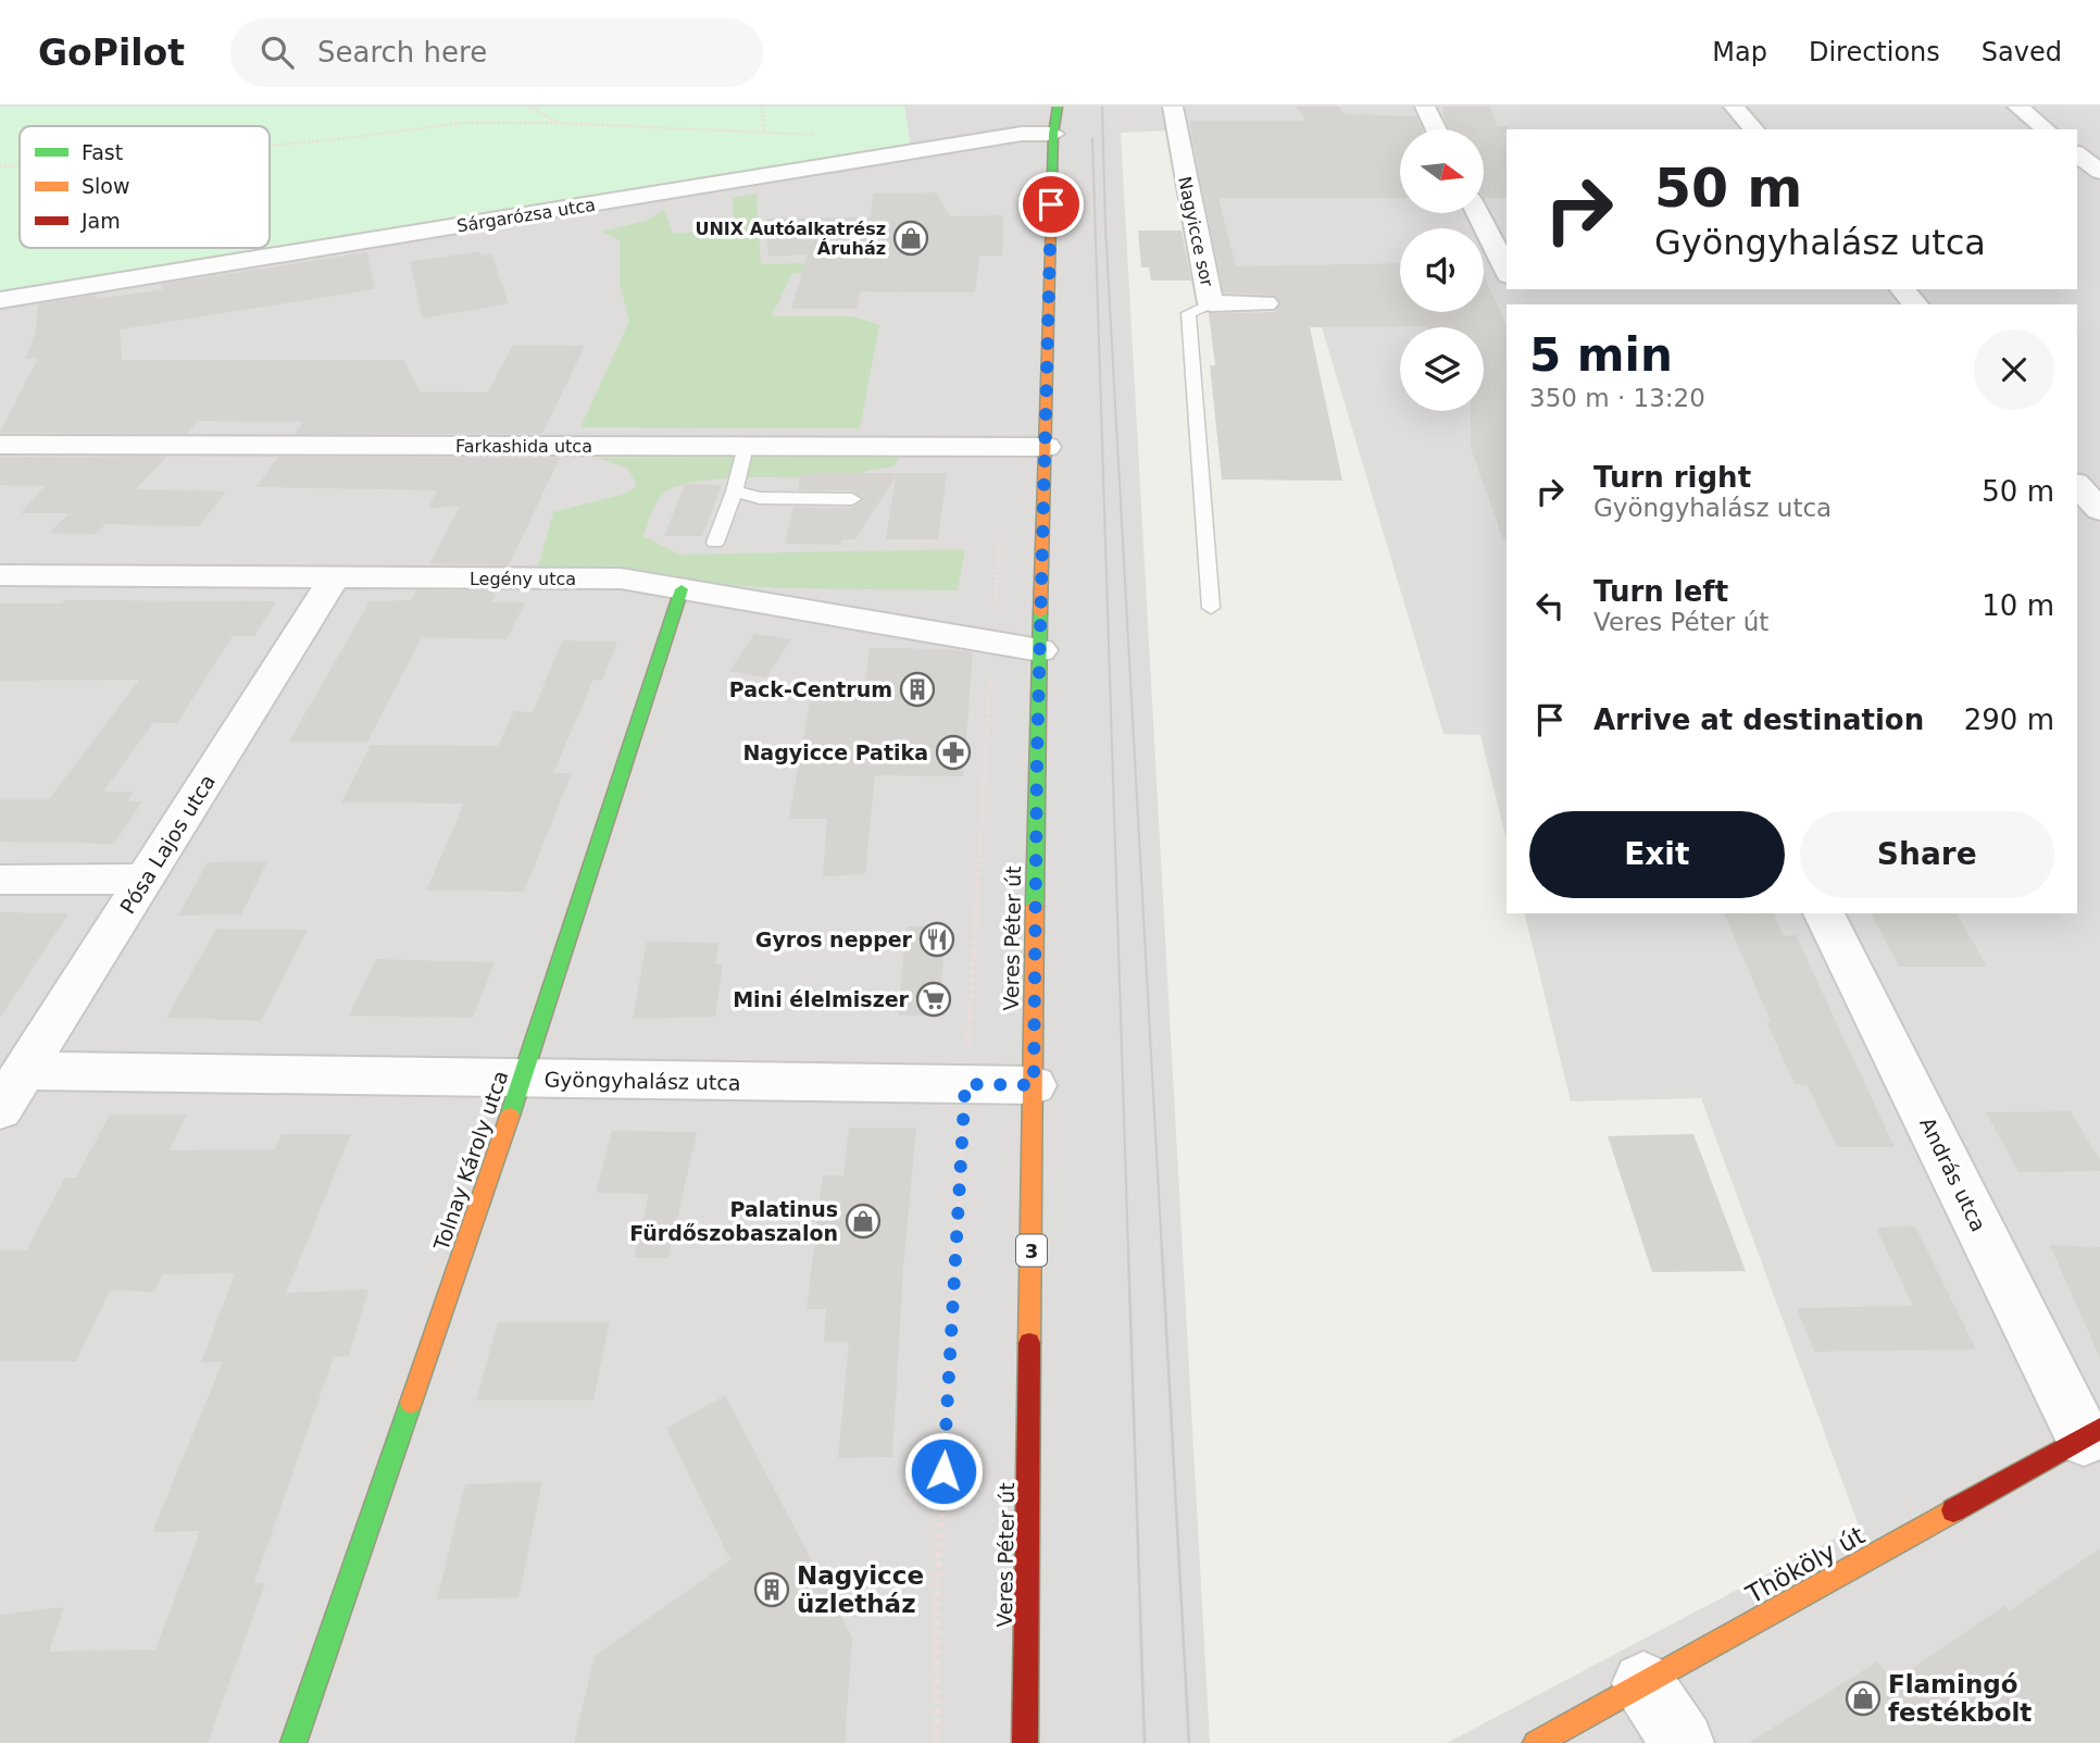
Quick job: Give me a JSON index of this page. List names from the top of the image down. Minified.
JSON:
{"streets":{"main road":["Veres Péter út","Tolnay Károly utca","3","Thököly út"],"street":["Sárgarózsa utca","Nagyicce sor","Farkashida utca","Legény utca","Pósa Lajos utca","Gyöngyhalász utca","András utca"]},"crossings":[["Sárgarózsa utca","Veres Péter út"],["Sárgarózsa utca","3"],["Farkashida utca","Veres Péter út"],["Legény utca","Pósa Lajos utca"],["Legény utca","Veres Péter út"],["Legény utca","Tolnay Károly utca"],["Pósa Lajos utca","Gyöngyhalász utca"],["Veres Péter út","Gyöngyhalász utca"],["Veres Péter út","3"],["Gyöngyhalász utca","Tolnay Károly utca"],["András utca","Thököly út"]],"places":{"shop":["UNIX Autóalkatrész Áruház","Palatinus Fürdőszobaszalon","Flamingó festékbolt"],"building":["Pack-Centrum","Nagyicce üzletház"],"pharmacy":["Nagyicce Patika"],"restaurant":["Gyros nepper"],"supermarket":["Mini élelmiszer"]},"legend":["Fast","Slow","Jam"],"north":"right","page":{"header":"GoPilot","search":"Search here","nav":["Map","Directions","Saved"],"turn":["50 m","Gyöngyhalász utca"],"heading":["5 min","350 m · 13:20"],"list":[{"name":"Turn right","note":"Gyöngyhalász utca","value":"50 m"},{"name":"Turn left","note":"Veres Péter út","value":"10 m"},{"name":"Arrive at destination","value":"290 m"}],"buttons":["Exit","Share"]}}
